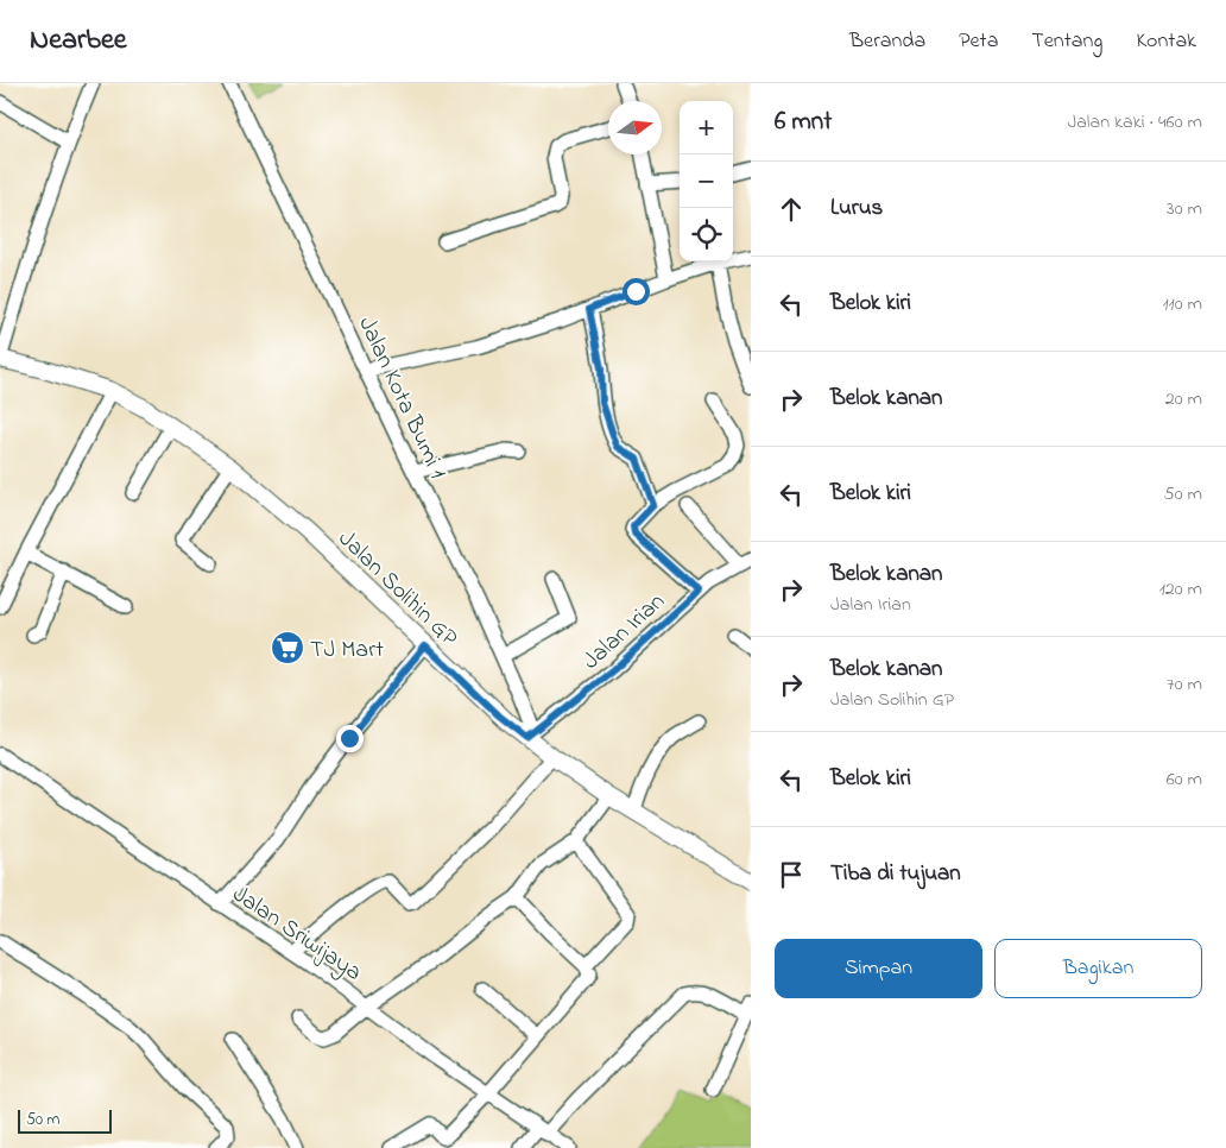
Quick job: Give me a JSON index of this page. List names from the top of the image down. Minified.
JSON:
{"streets":{"main road":["Jalan Solihin GP"],"street":["Jalan Kota Bumi 1","Jalan Irian","Jalan Sriwijaya"]},"crossings":[["Jalan Kota Bumi 1","Jalan Solihin GP"],["Jalan Kota Bumi 1","Jalan Irian"],["Jalan Solihin GP","Jalan Irian"]],"places":{"supermarket":["TJ Mart"]},"scale_bar":"50 m","north":"right","page":{"header":"Nearbee","nav":["Beranda","Peta","Tentang","Kontak"],"heading":["6 mnt","Jalan kaki · 460 m"],"map_buttons":["+","−"],"list":[["Lurus","30 m"],["Belok kiri","110 m"],["Belok kanan","20 m"],["Belok kiri","50 m"],["Belok kanan","Jalan Irian","120 m"],["Belok kanan","Jalan Solihin GP","70 m"],["Belok kiri","60 m"],"Tiba di tujuan"],"buttons":["Simpan","Bagikan"],"scale":"50 m"}}
